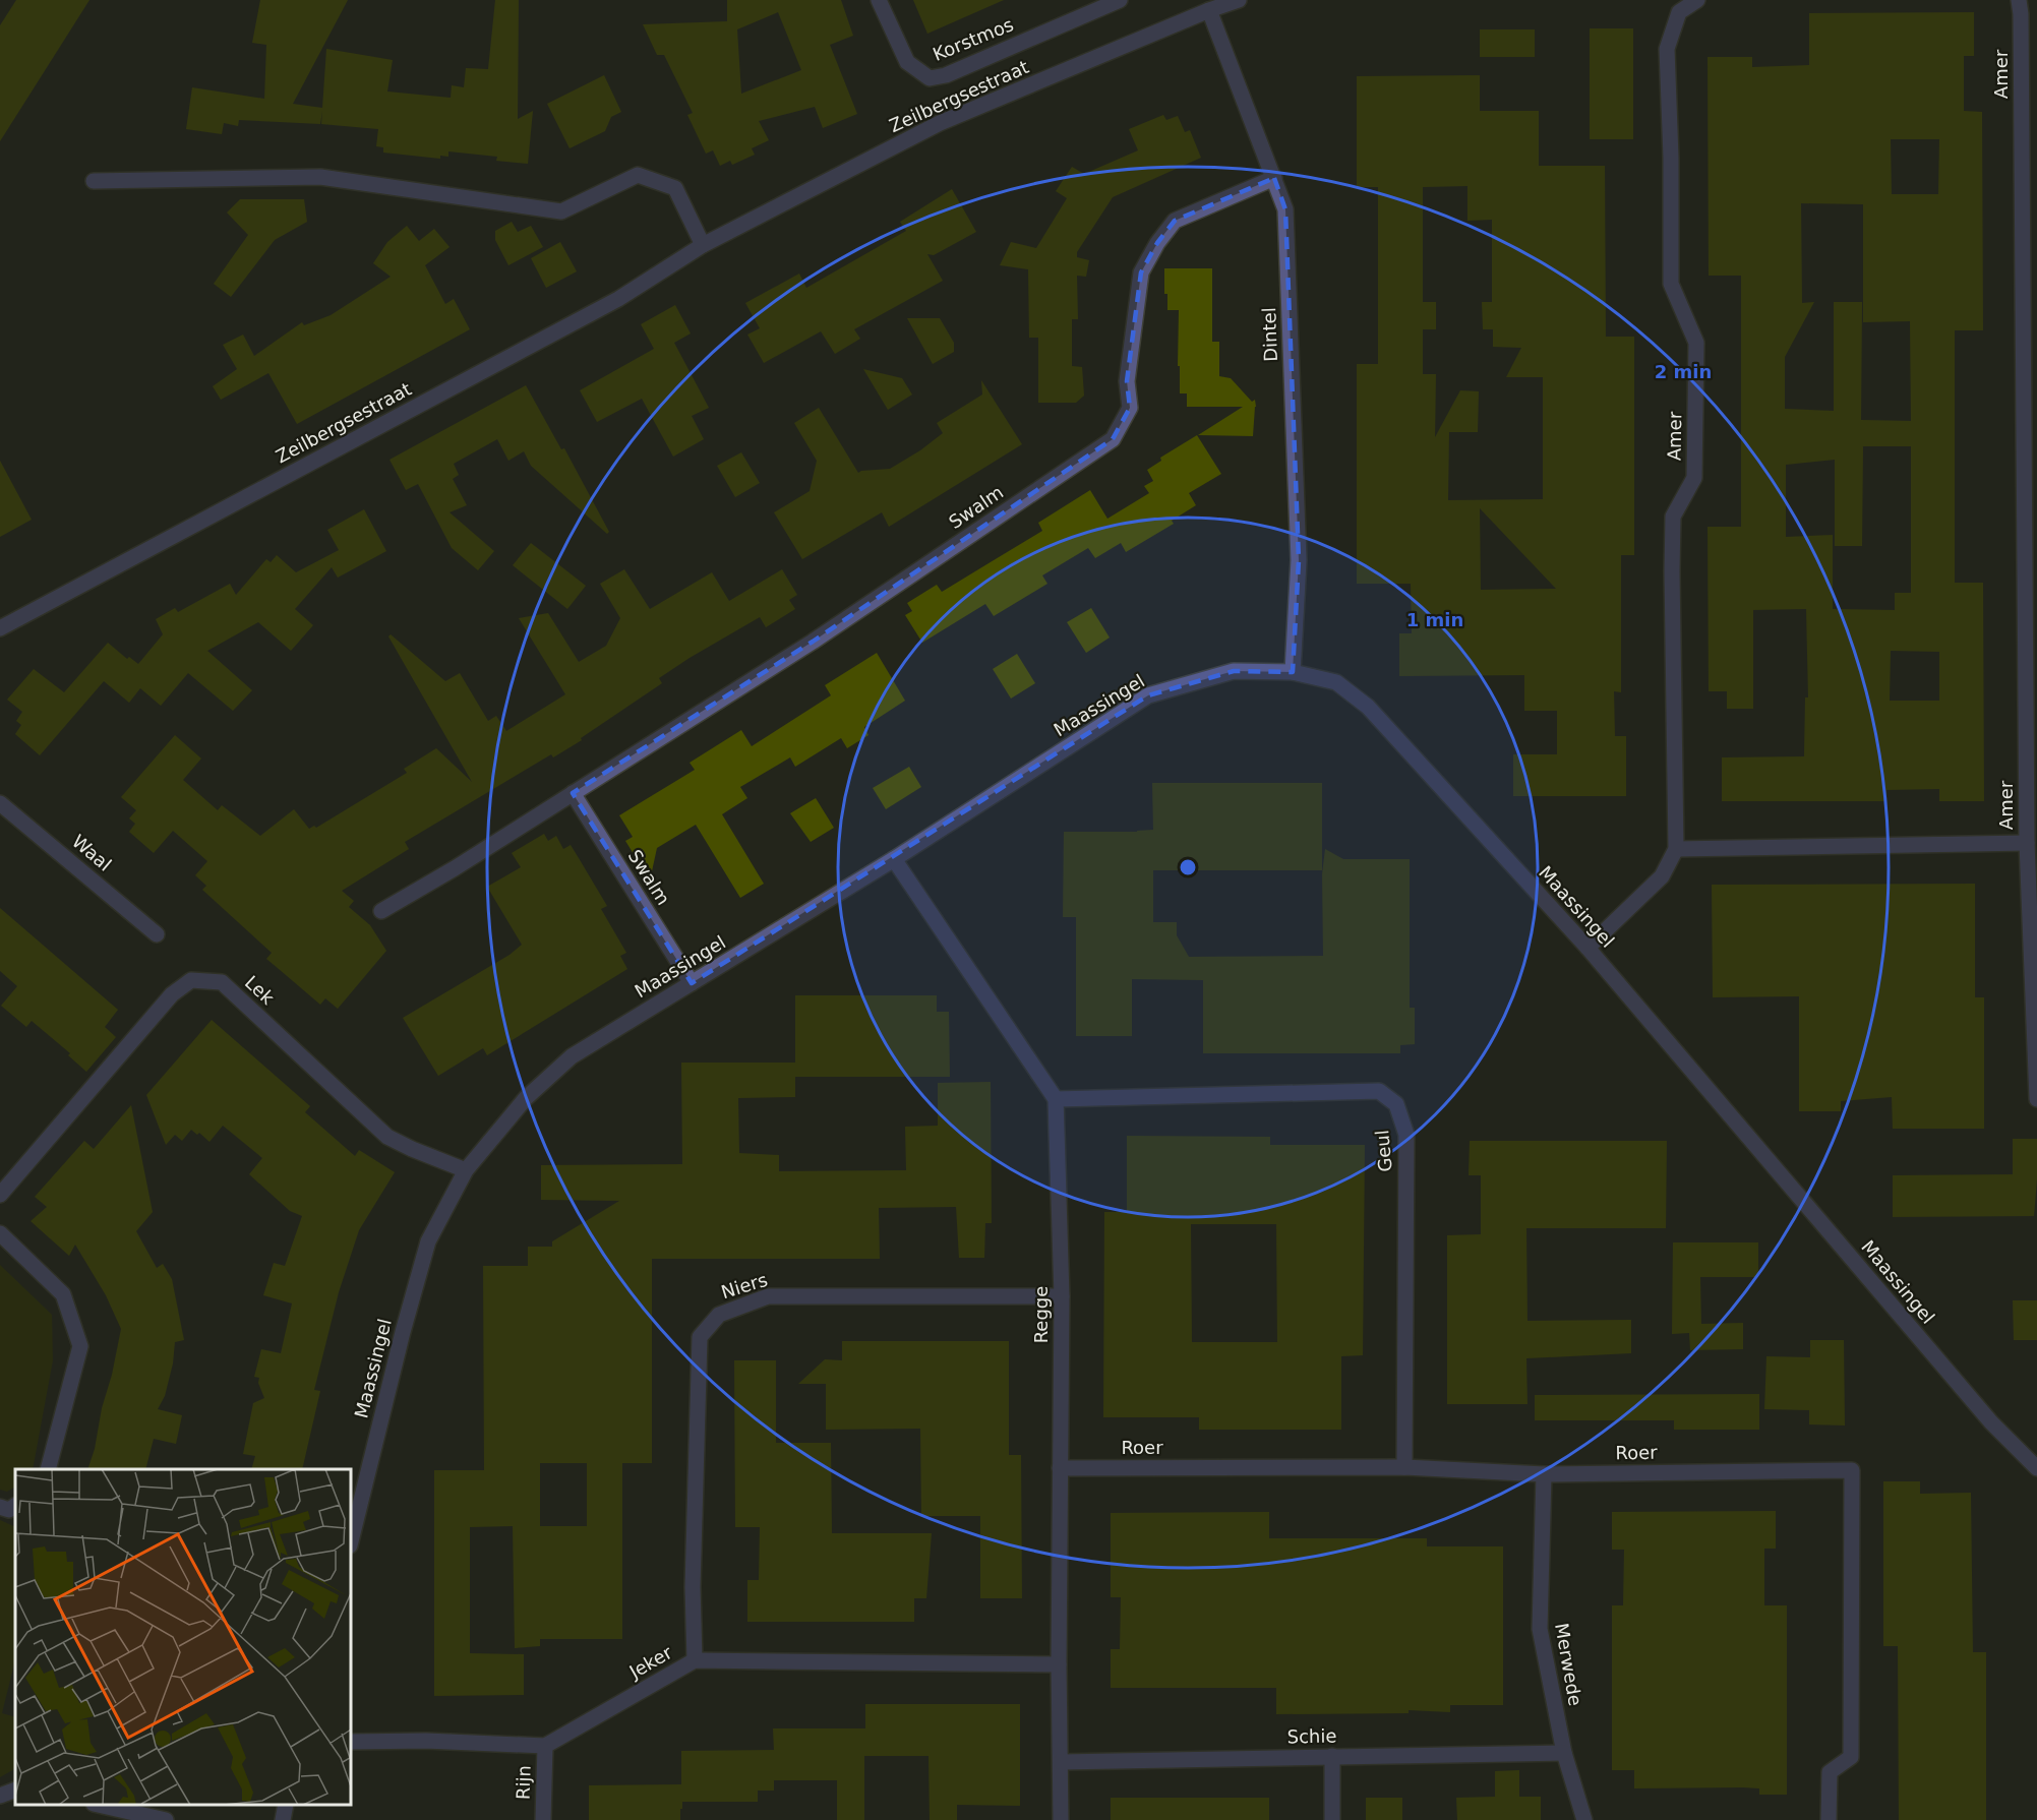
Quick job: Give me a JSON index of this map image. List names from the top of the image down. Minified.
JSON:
{"streets":{"street":["Korstmos","Amer","Zeilbergsestraat","Dintel","Swalm","Maassingel","Waal","Lek","Geul","Niers","Regge","Roer","Jeker","Merwede","Schie","Rijn"]},"crossings":[["Amer","Maassingel"],["Zeilbergsestraat","Dintel"],["Dintel","Swalm"],["Dintel","Maassingel"],["Swalm","Maassingel"],["Maassingel","Lek"],["Geul","Regge"],["Geul","Roer"],["Niers","Regge"],["Niers","Jeker"],["Regge","Roer"],["Regge","Jeker"],["Regge","Schie"],["Roer","Merwede"],["Jeker","Rijn"],["Merwede","Schie"]],"rings":["2 min","1 min"]}
